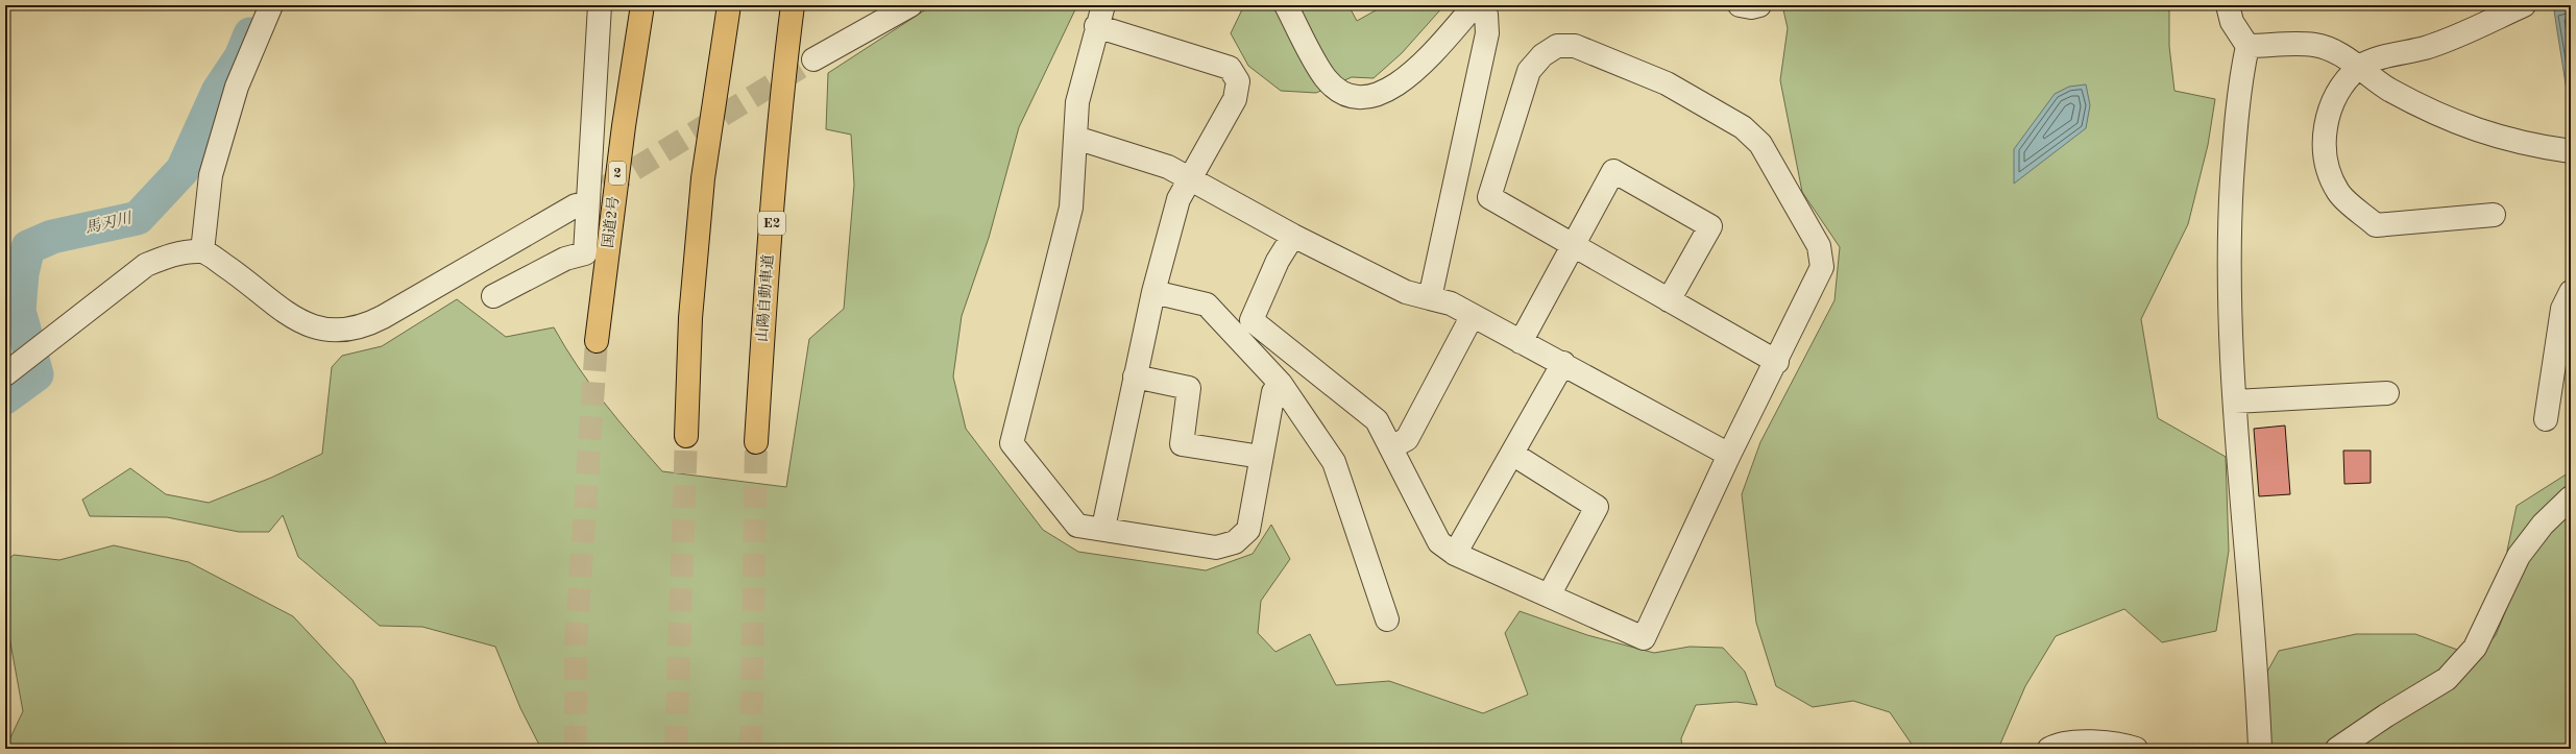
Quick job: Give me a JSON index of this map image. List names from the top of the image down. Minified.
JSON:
{"streets":{"highway":["2","国道2号","E2","山陽自動車道"]},"water":["馬刃川"]}
